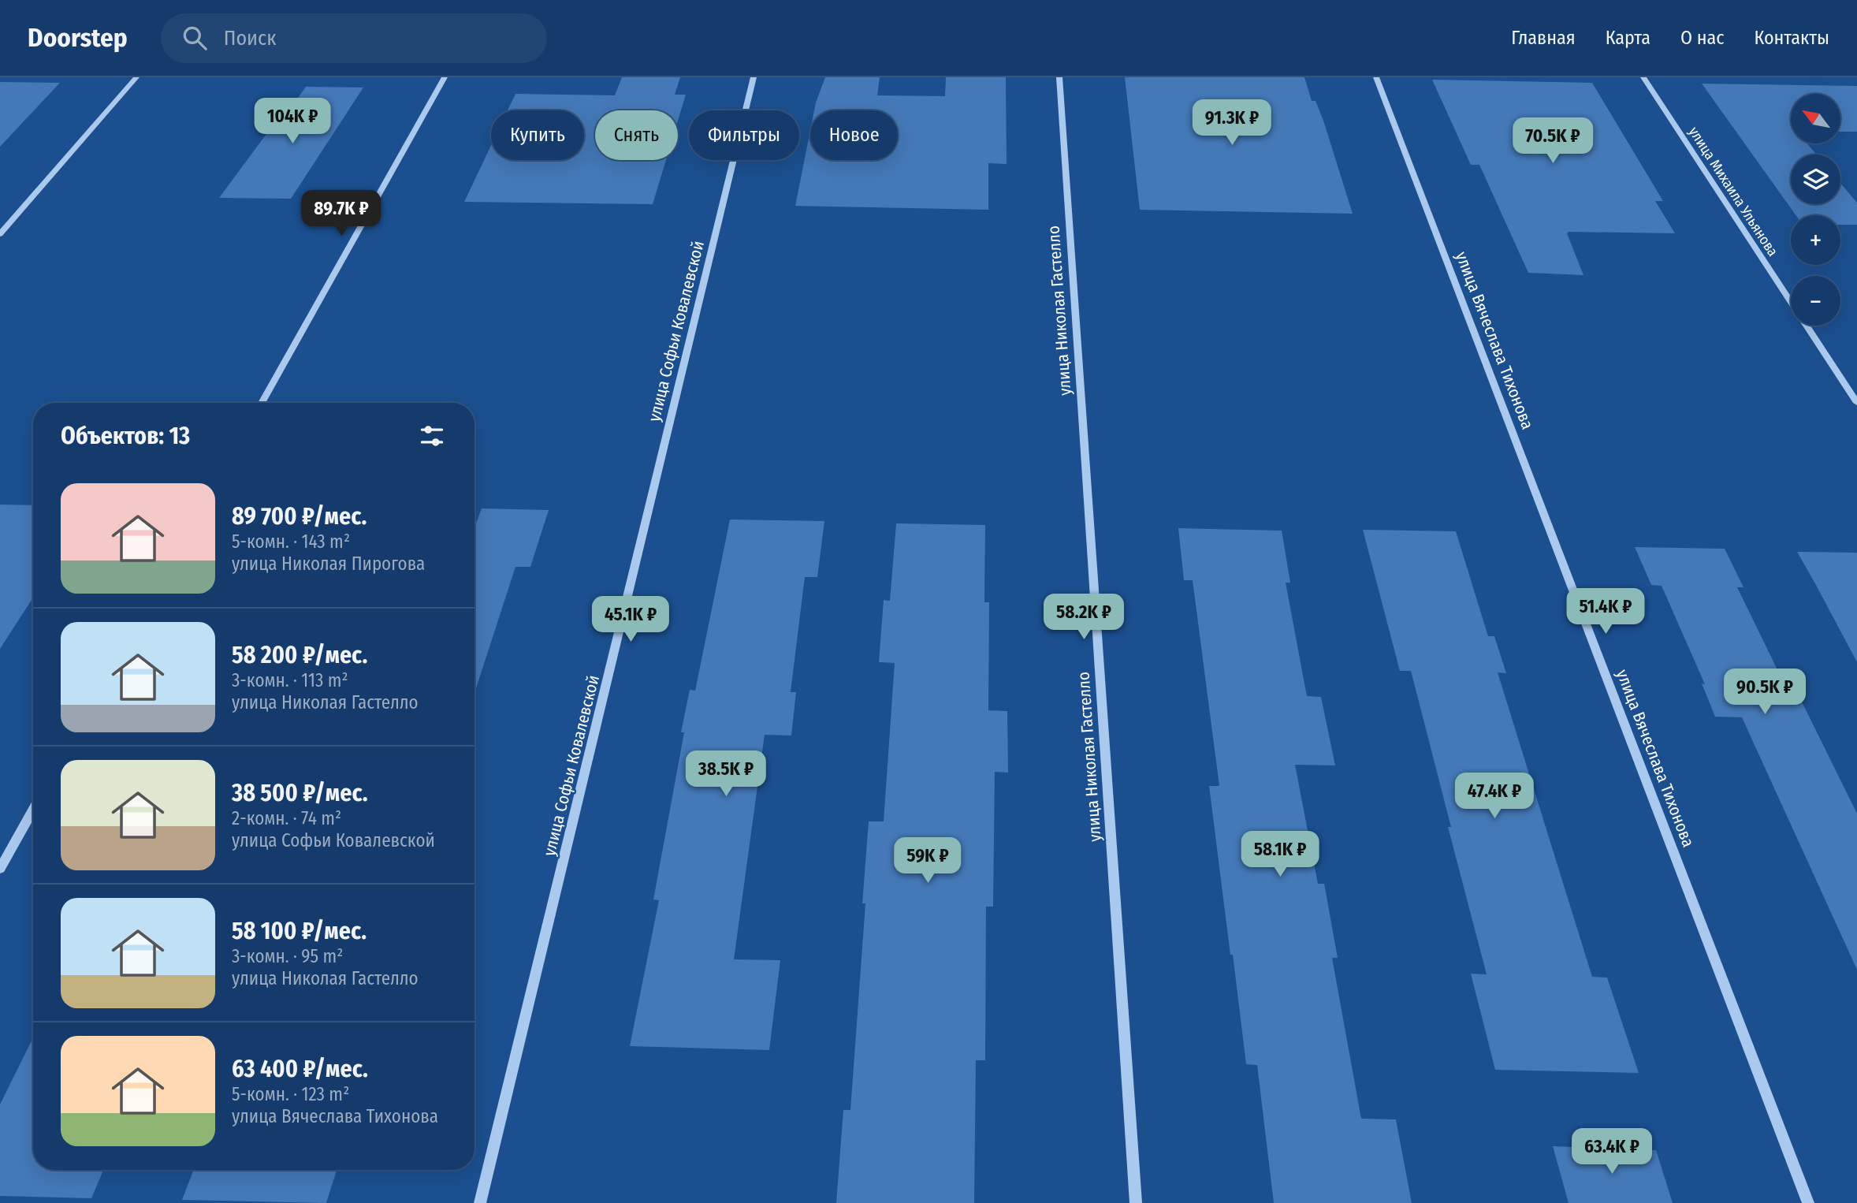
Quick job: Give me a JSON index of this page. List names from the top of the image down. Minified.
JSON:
{"streets":{"street":["улица Михаила Ульянова","улица Николая Гастелло","улица Софьи Ковалевской","улица Вячеслава Тихонова"]},"north":"top left","page":{"header":"Doorstep","search":"Поиск","nav":["Главная","Карта","О нас","Контакты"],"map_buttons":["+","−"],"price":["104K ₽","91.3K ₽","70.5K ₽","89.7K ₽","51.4K ₽","58.2K ₽","45.1K ₽","90.5K ₽","38.5K ₽","47.4K ₽","58.1K ₽","59K ₽","63.4K ₽"],"chip":["Купить","Снять","Фильтры","Новое"],"heading":"Объектов: 13","list":[{"name":"89 700 ₽/мес.","note":"5-комн. · 143 m² · улица Николая Пирогова"},{"name":"58 200 ₽/мес.","note":"3-комн. · 113 m² · улица Николая Гастелло"},{"name":"38 500 ₽/мес.","note":"2-комн. · 74 m² · улица Софьи Ковалевской"},{"name":"58 100 ₽/мес.","note":"3-комн. · 95 m² · улица Николая Гастелло"},{"name":"63 400 ₽/мес.","note":"5-комн. · 123 m² · улица Вячеслава Тихонова"}]}}
